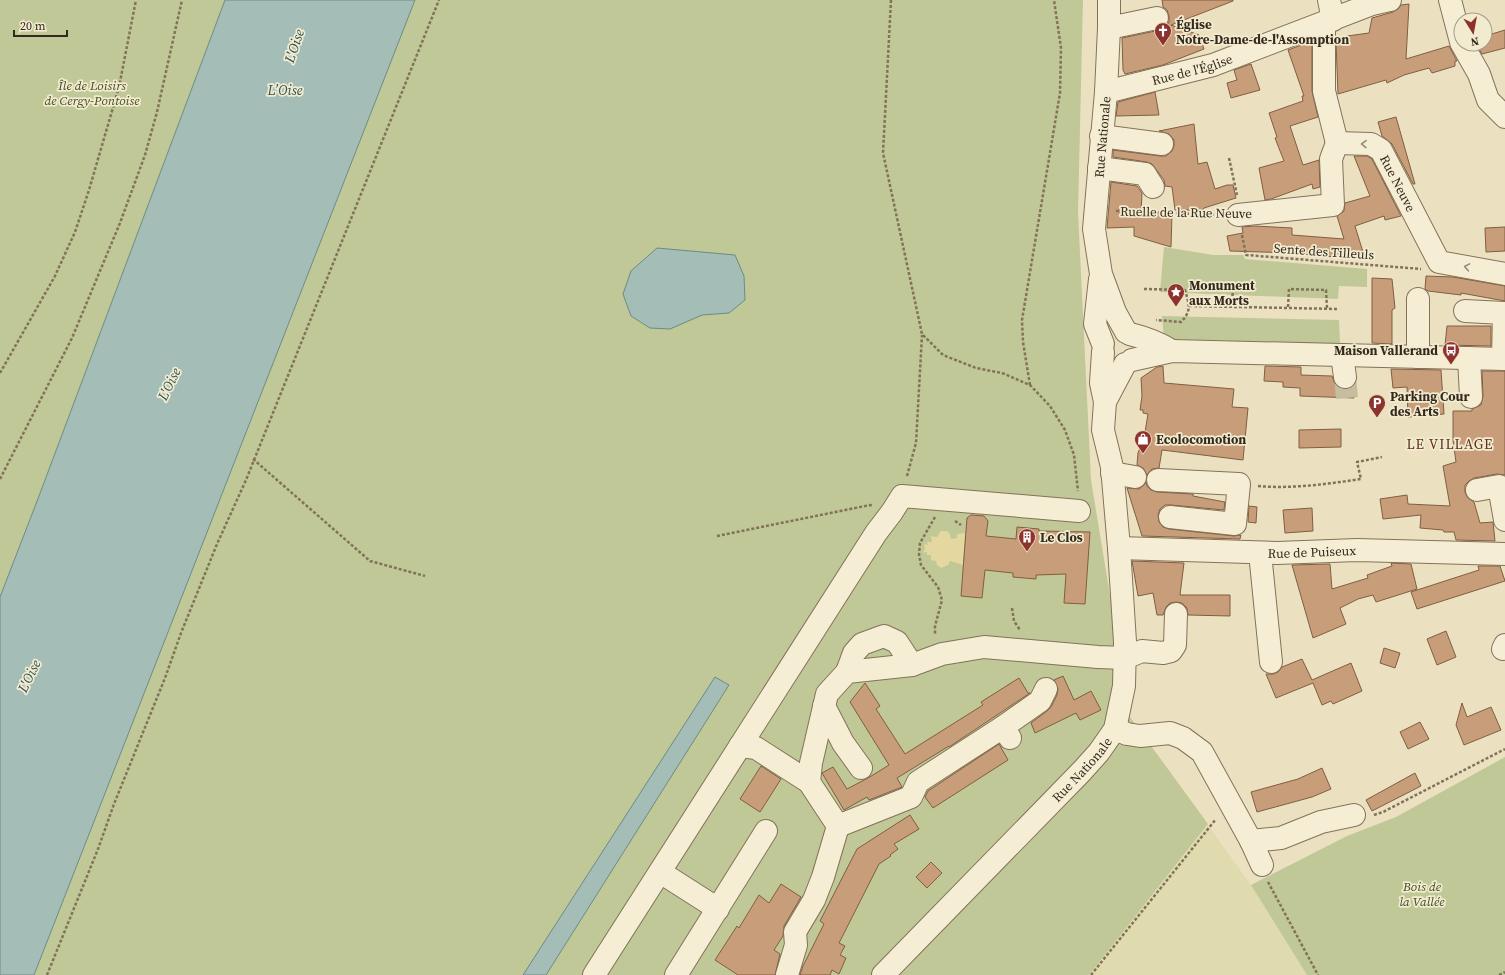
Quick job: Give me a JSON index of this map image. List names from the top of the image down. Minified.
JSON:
{"streets":{"street":["Rue de l'Église","Rue Nationale","Rue Neuve","Ruelle de la Rue Neuve","Rue de Puiseux"],"path":["Sente des Tilleuls"]},"crossings":[["Rue de l'Église","Rue Nationale"],["Rue Nationale","Ruelle de la Rue Neuve"],["Rue Nationale","Rue de Puiseux"],["Rue Neuve","Ruelle de la Rue Neuve"],["Rue Neuve","Sente des Tilleuls"],["Ruelle de la Rue Neuve","Sente des Tilleuls"]],"districts":["LE VILLAGE"],"water":["L'Oise","L’Oise"],"parks":["Île de Loisirs de Cergy-Pontoise","Bois de la Vallée"],"places":{"church":["Église Notre-Dame-de-l'Assomption"],"place":["Monument aux Morts"],"bus stop":["Maison Vallerand"],"parking":["Parking Cour des Arts"],"shop":["Ecolocomotion"],"building":["Le Clos"]},"scale_bar":"20 m","north":"bottom"}
